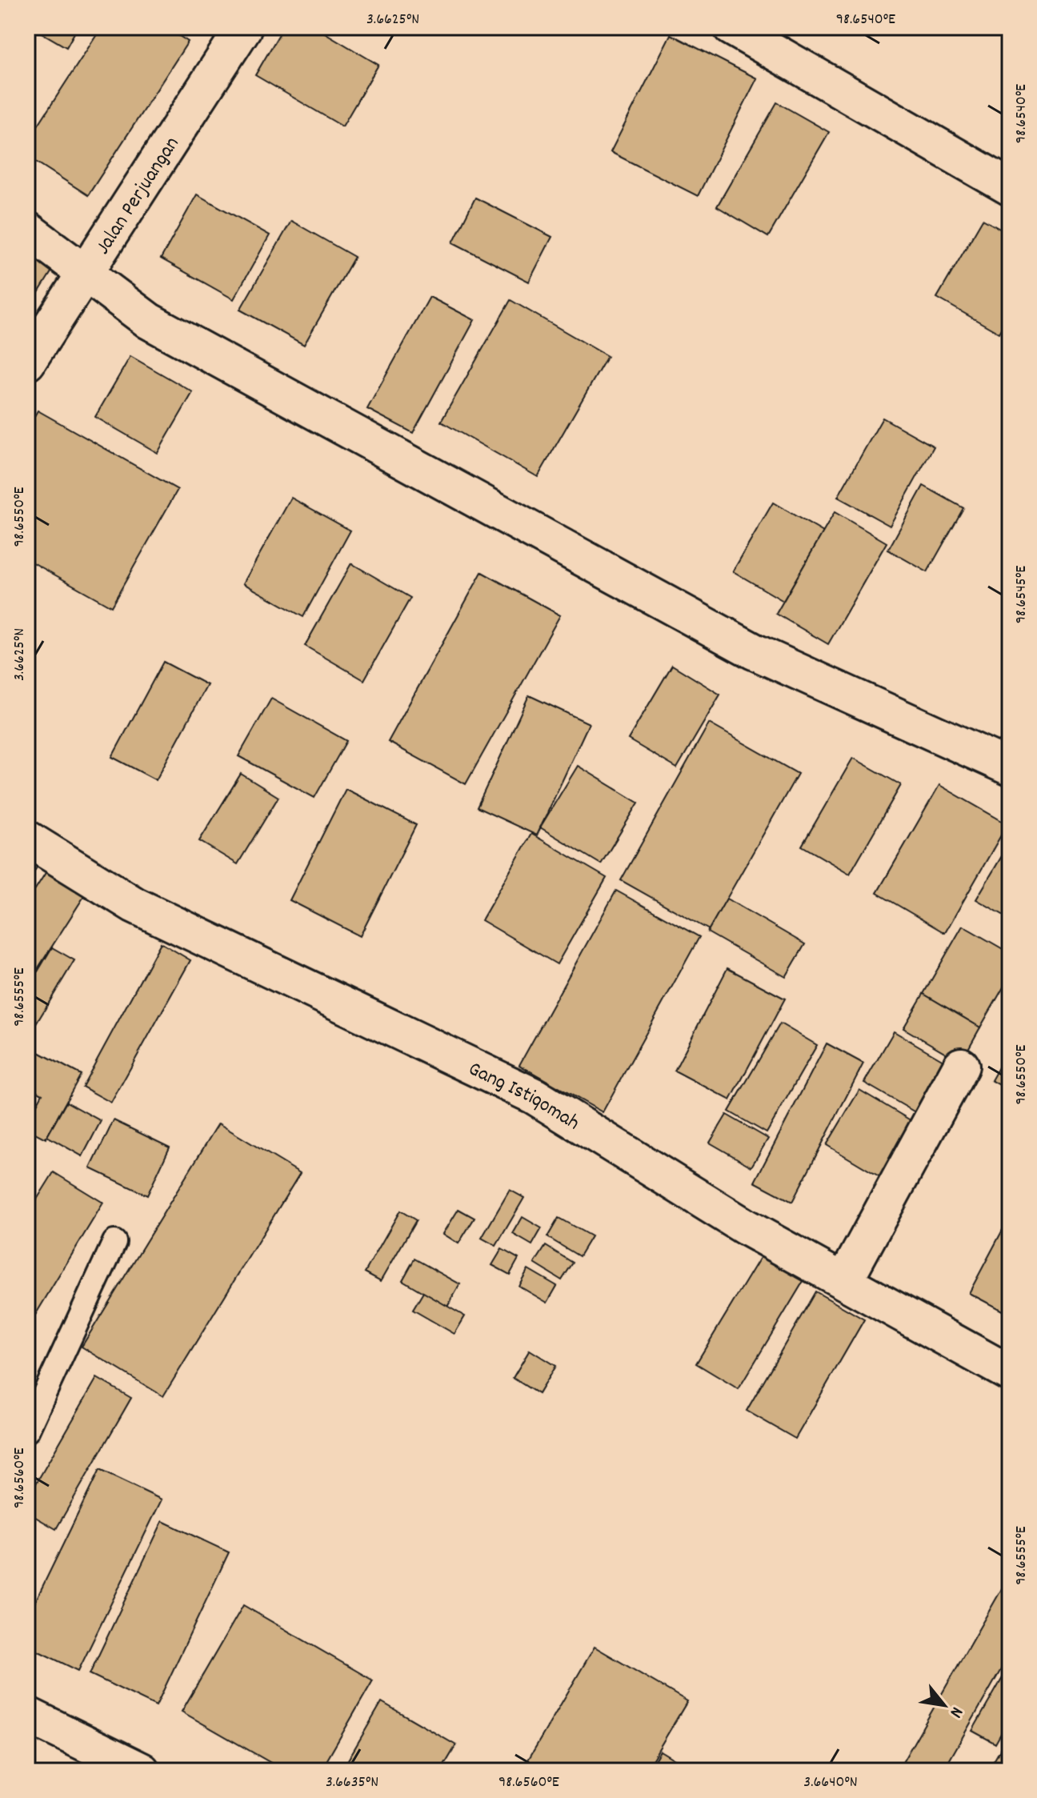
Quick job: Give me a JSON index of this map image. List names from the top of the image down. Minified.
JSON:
{"streets":{"street":["Jalan Perjuangan","Gang Istiqomah"]},"north":"bottom right","coordinates":["3.6625°N","98.6540°E","98.6550°E","98.6545°E","98.6555°E","98.6560°E","3.6635°N","3.6640°N"]}
